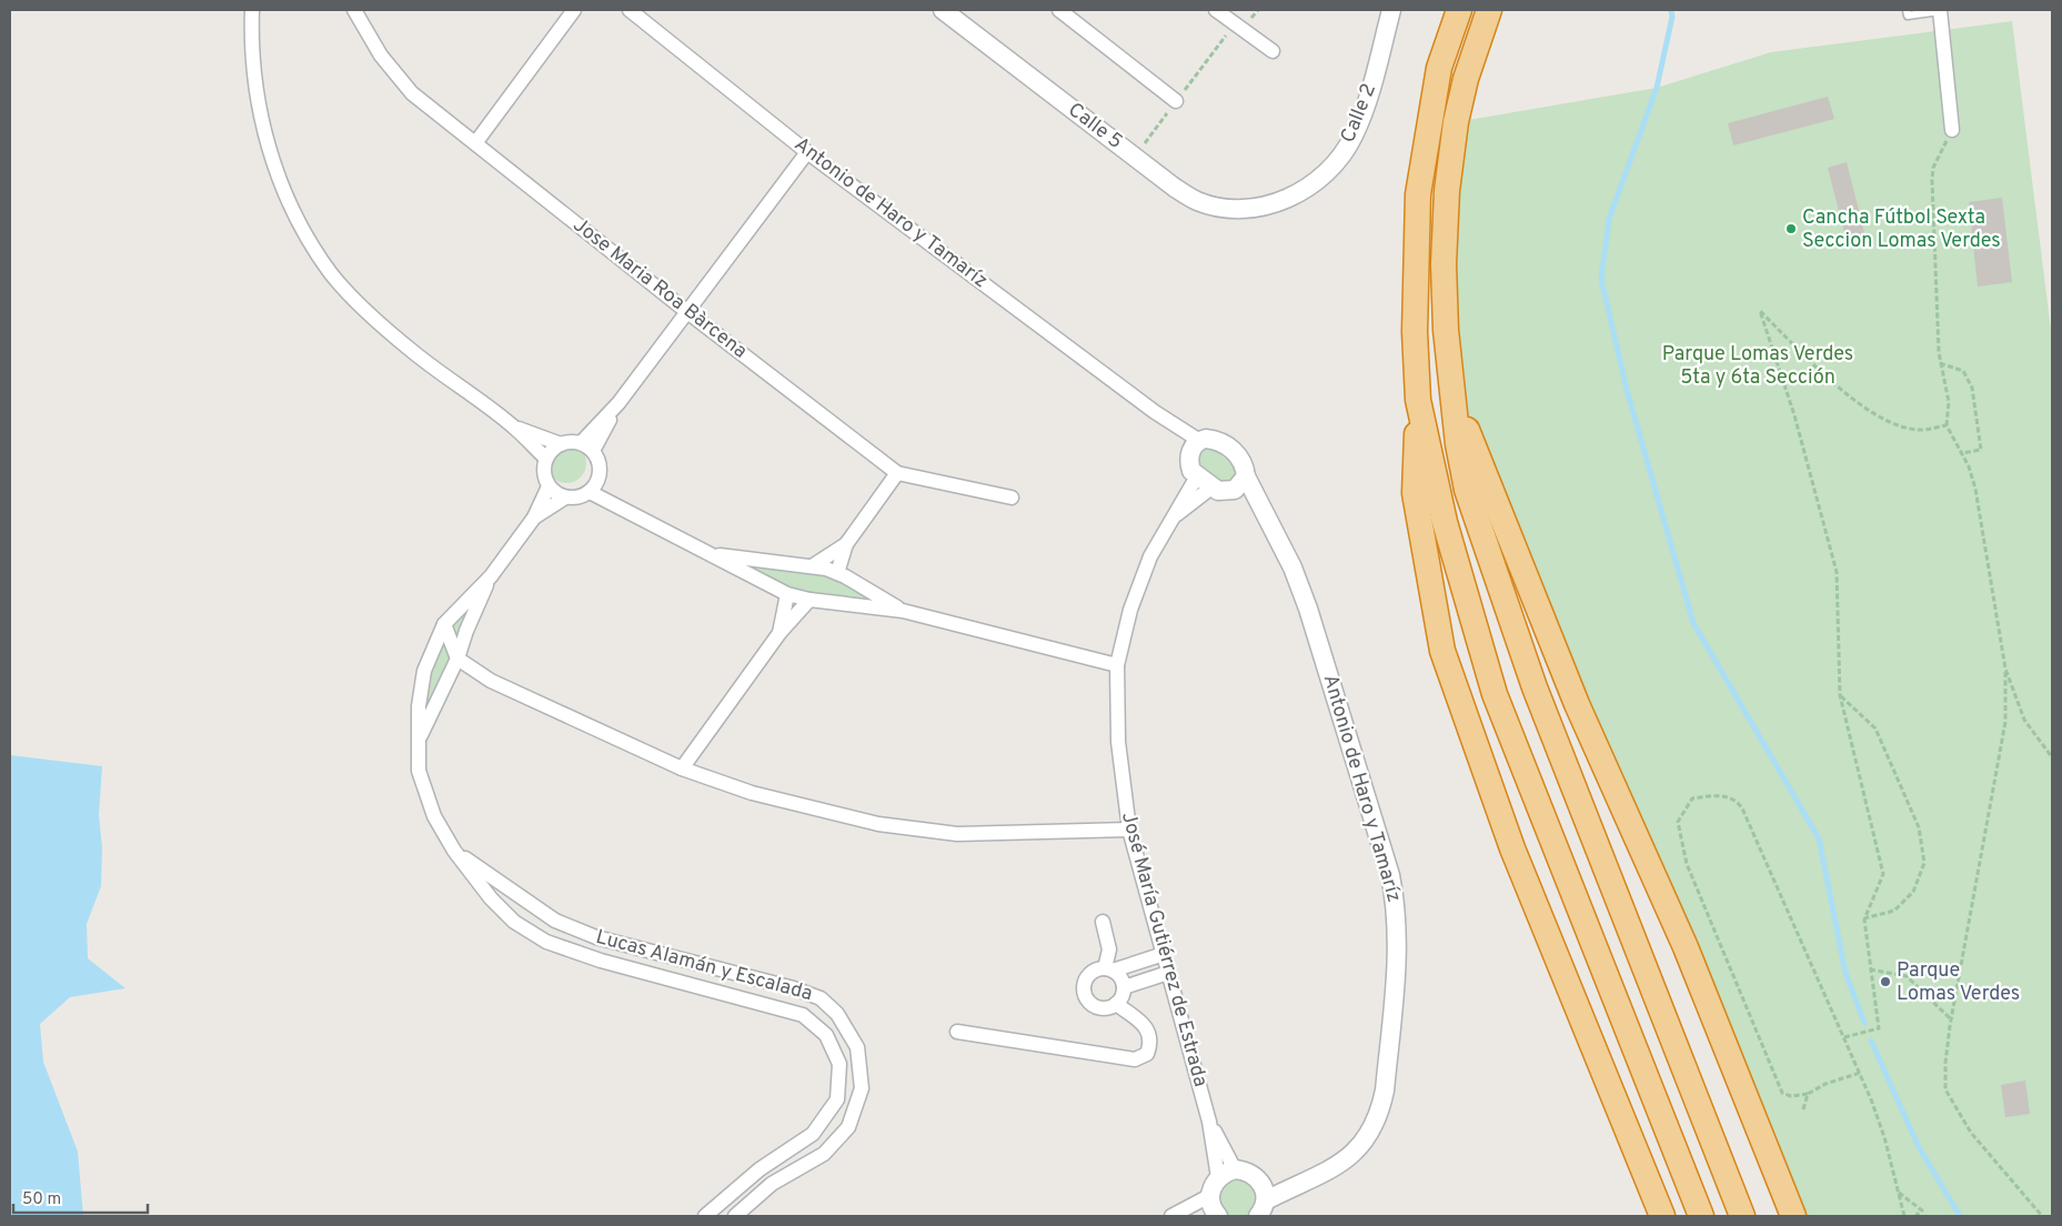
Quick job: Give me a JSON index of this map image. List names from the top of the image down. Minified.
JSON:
{"streets":{"street":["Calle 2","Calle 5","Antonio de Haro y Tamaríz","Jose Maria Roa Bàrcena","José María Gutiérrez de Estrada","Lucas Alamán y Escalada"]},"crossings":[["Calle 2","Calle 5"],["Antonio de Haro y Tamaríz","José María Gutiérrez de Estrada"]],"parks":["Parque Lomas Verdes 5ta y 6ta Sección"],"places":["Cancha Fútbol Sexta Seccion Lomas Verdes","Parque Lomas Verdes"],"scale_bar":"50 m"}
